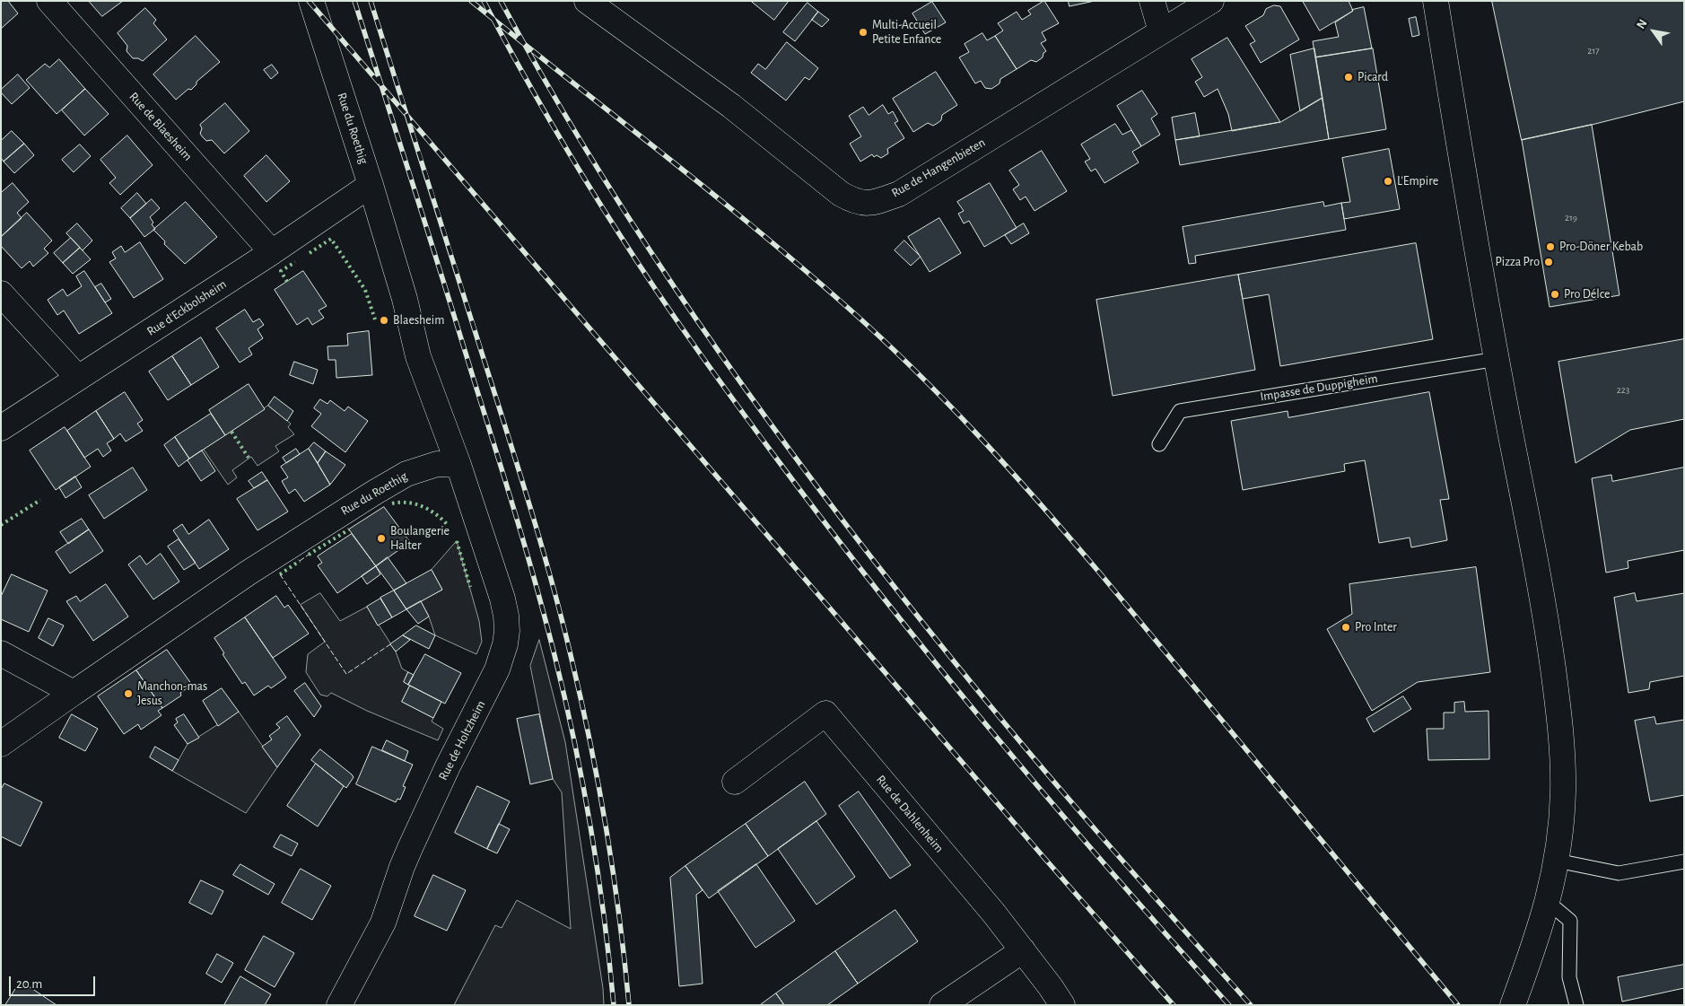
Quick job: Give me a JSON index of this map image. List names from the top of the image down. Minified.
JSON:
{"streets":{"street":["Rue de Blaesheim","Rue du Roethig","Rue de Hangenbieten","Rue d'Eckbolsheim","Rue de Holtzheim","Rue de Dahlenheim"],"lane":["Impasse de Duppigheim"]},"crossings":[["Rue de Blaesheim","Rue d'Eckbolsheim"],["Rue du Roethig","Rue d'Eckbolsheim"],["Rue du Roethig","Rue de Holtzheim"]],"places":["Multi-Accueil Petite Enfance","Picard","L'Empire","Pro-Döner Kebab","Pizza Pro","Pro Délce","Blaesheim","Boulangerie Halter","Pro Inter","Manchon-mas Jesus"],"house_numbers":["217","219","223"],"scale_bar":"20 m","north":"top left"}
